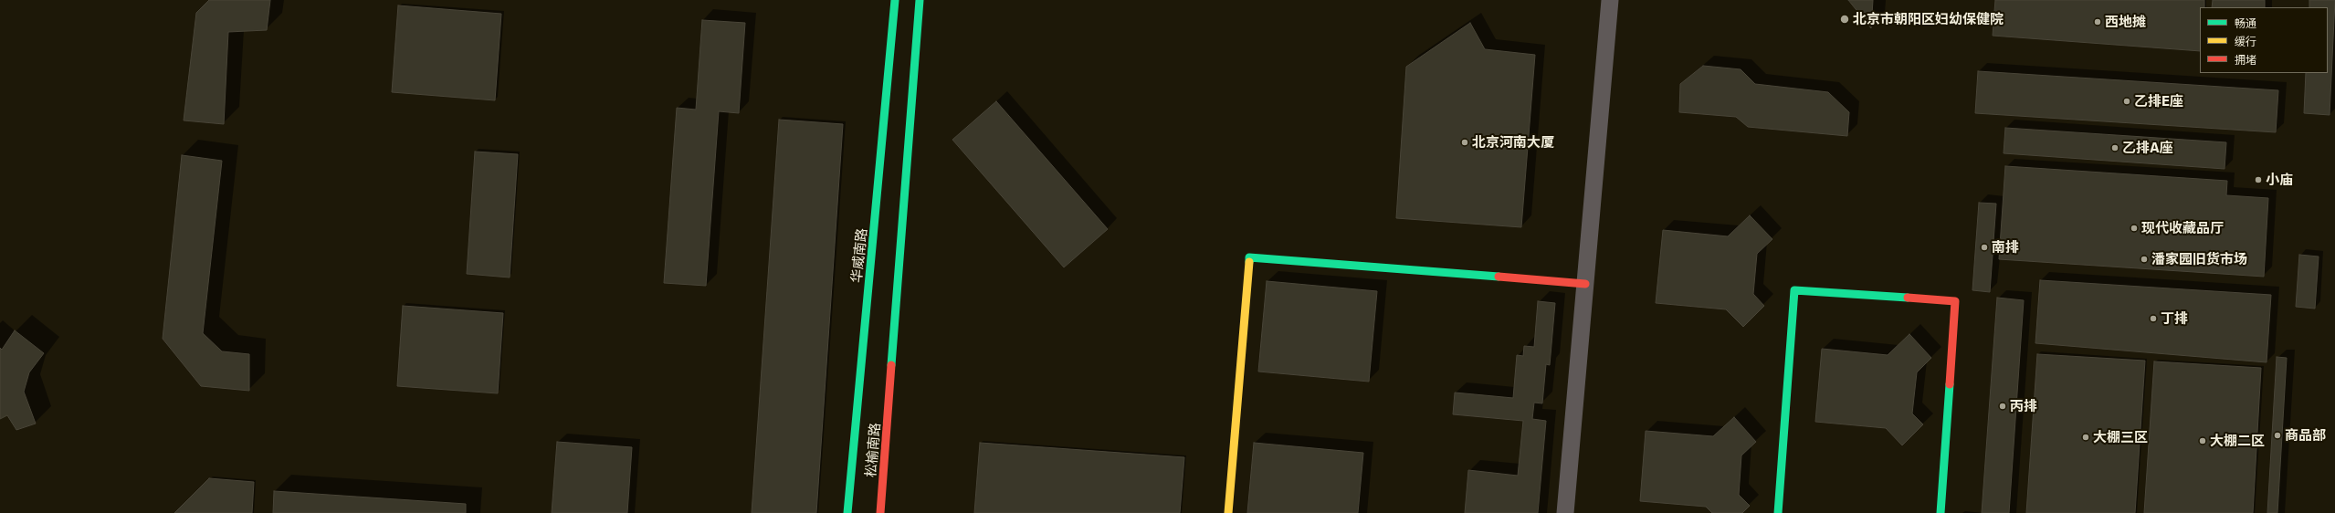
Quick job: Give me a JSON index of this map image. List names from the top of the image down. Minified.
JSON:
{"streets":{"street":["华威南路","松榆南路"]},"places":["北京市朝阳区妇幼保健院","西地摊","乙排E座","北京河南大厦","乙排A座","小庙","现代收藏品厅","南排","潘家园旧货市场","丁排","丙排","商品部","大棚三区","大棚二区"],"legend":["畅通","缓行","拥堵"]}
